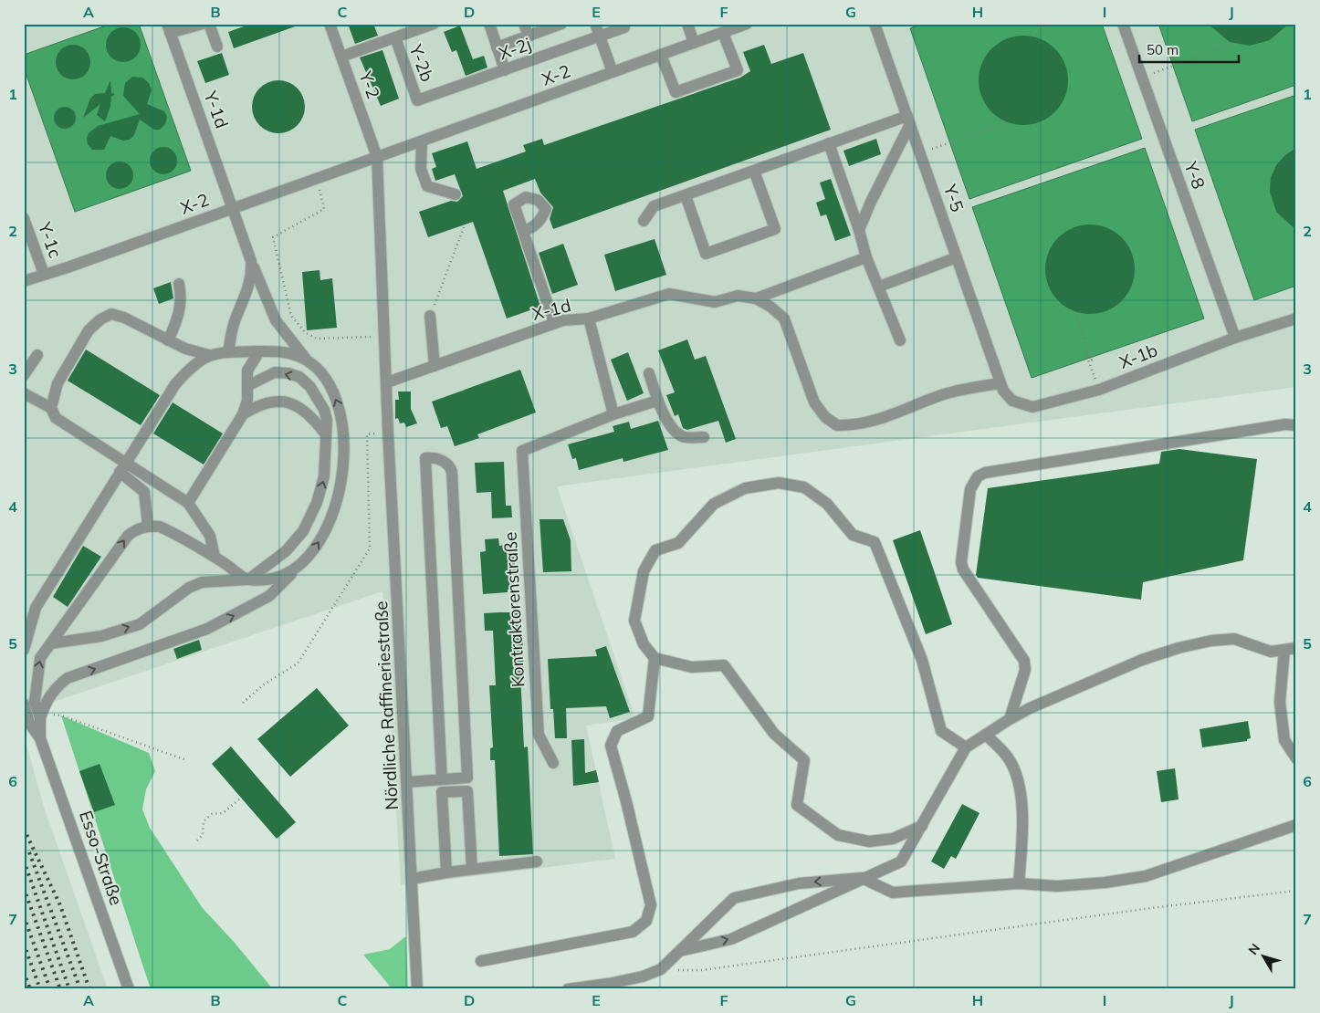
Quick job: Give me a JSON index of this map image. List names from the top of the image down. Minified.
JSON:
{"streets":{"street":["X-2j","Y-2b","X-2","Y-2","Y-1d","Y-8","Y-5","Y-1c","X-1d","X-1b","Kontraktorenstraße","Nördliche Raffineriestraße","Esso-Straße"]},"crossings":[["X-2j","Y-2b"],["X-2","Y-2"],["X-2","Y-1d"],["X-2","Y-1c"],["Y-1d","Esso-Straße"],["Y-8","X-1b"],["Y-5","X-1b"],["X-1d","Kontraktorenstraße"]],"scale_bar":"50 m","north":"top left","grid":{"columns":["A","B","C","D","E","F","G","H","I","J"],"rows":["1","2","3","4","5","6","7"]}}
